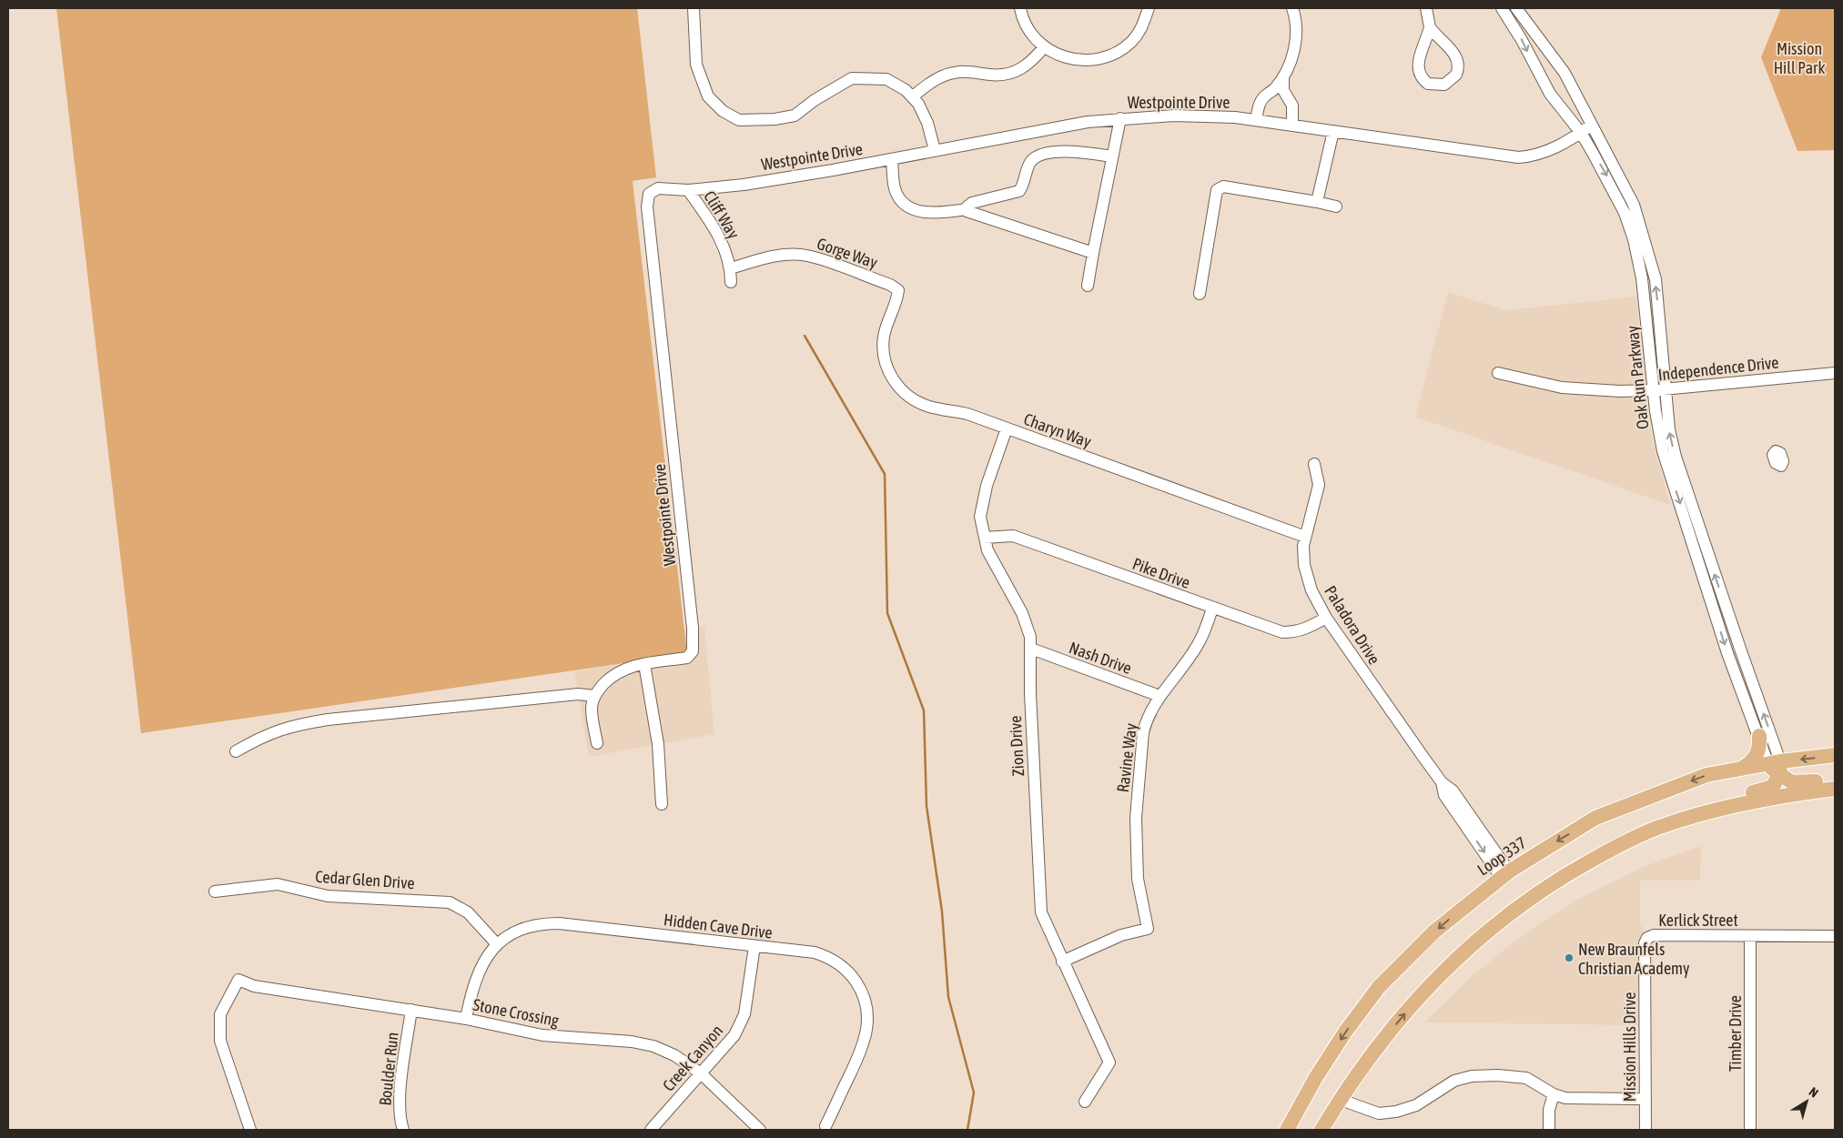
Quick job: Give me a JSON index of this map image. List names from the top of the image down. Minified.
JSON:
{"streets":{"main road":["Loop 337"],"street":["Westpointe Drive","Cliff Way","Gorge Way","Independence Drive","Oak Run Parkway","Charyn Way","Pike Drive","Paladora Drive","Nash Drive","Zion Drive","Ravine Way","Cedar Glen Drive","Kerlick Street","Hidden Cave Drive","Stone Crossing","Timber Drive","Mission Hills Drive","Creek Canyon","Boulder Run"]},"crossings":[["Westpointe Drive","Cliff Way"],["Westpointe Drive","Oak Run Parkway"],["Cliff Way","Gorge Way"],["Gorge Way","Charyn Way"],["Independence Drive","Oak Run Parkway"],["Oak Run Parkway","Loop 337"],["Charyn Way","Paladora Drive"],["Charyn Way","Zion Drive"],["Pike Drive","Paladora Drive"],["Pike Drive","Zion Drive"],["Pike Drive","Ravine Way"],["Paladora Drive","Loop 337"],["Nash Drive","Zion Drive"],["Nash Drive","Ravine Way"],["Zion Drive","Ravine Way"],["Cedar Glen Drive","Hidden Cave Drive"],["Kerlick Street","Timber Drive"],["Kerlick Street","Mission Hills Drive"],["Hidden Cave Drive","Stone Crossing"],["Hidden Cave Drive","Creek Canyon"],["Stone Crossing","Creek Canyon"],["Stone Crossing","Boulder Run"]],"parks":["Mission Hill Park"],"places":["New Braunfels Christian Academy"],"north":"top right"}
